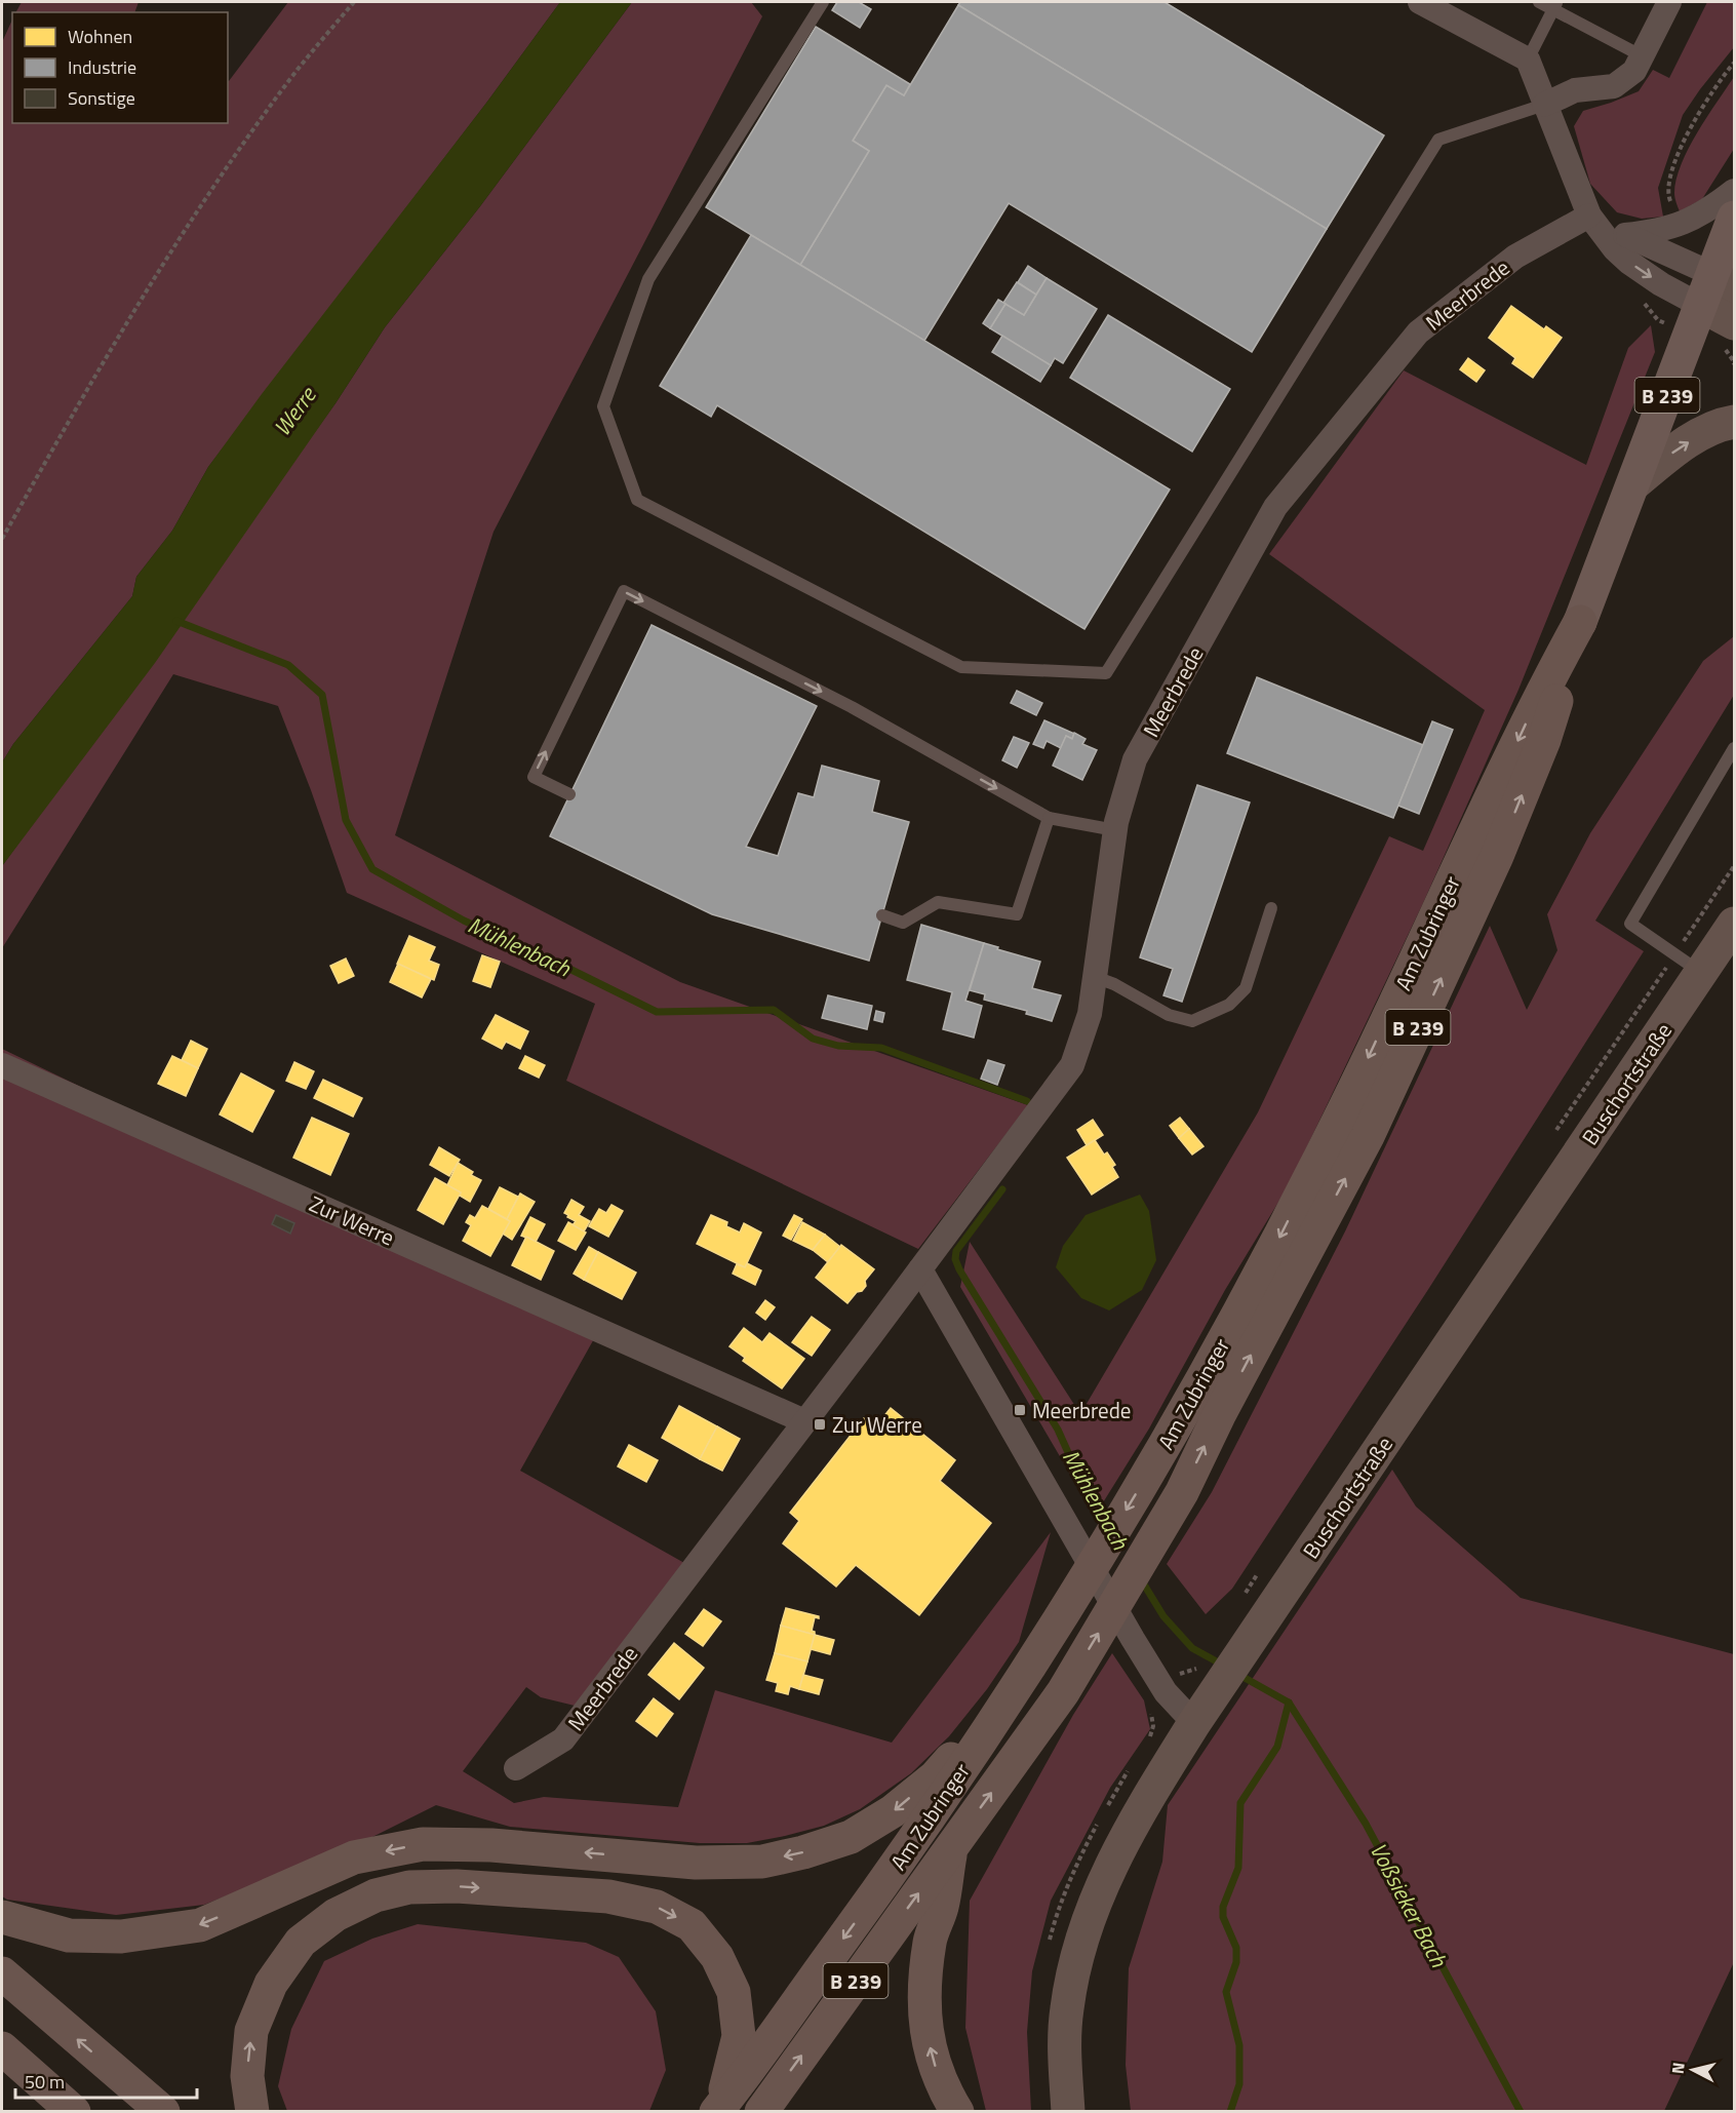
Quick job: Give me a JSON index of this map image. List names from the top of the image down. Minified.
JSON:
{"streets":{"highway":["B 239","Am Zubringer"],"main road":["Buschortstraße"],"street":["Meerbrede","Zur Werre"]},"crossings":[["Meerbrede","Zur Werre"]],"water":["Werre","Mühlenbach","Voßsieker Bach"],"places":{"transit":["Meerbrede","Zur Werre"]},"legend":["Wohnen","Industrie","Sonstige"],"scale_bar":"50 m","north":"left"}
